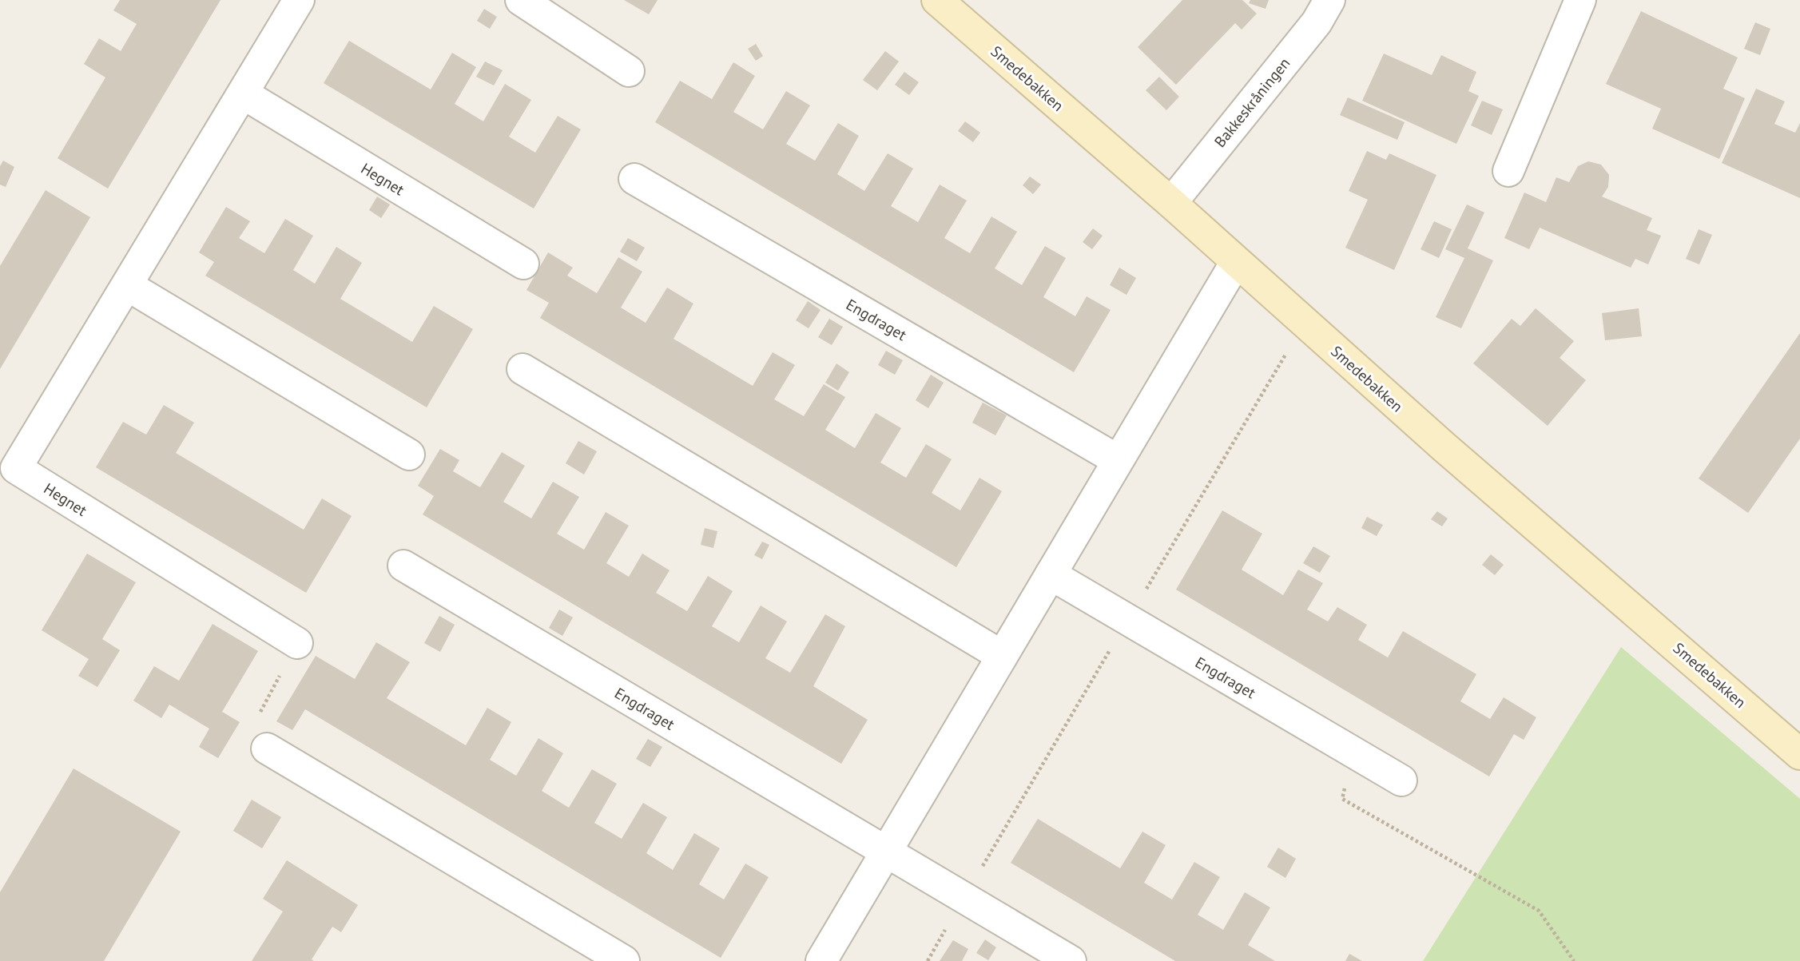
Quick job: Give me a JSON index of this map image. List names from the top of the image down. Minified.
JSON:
{"streets":{"street":["Smedebakken","Bakkeskråningen","Hegnet","Engdraget"]},"crossings":[["Smedebakken","Bakkeskråningen"]]}
